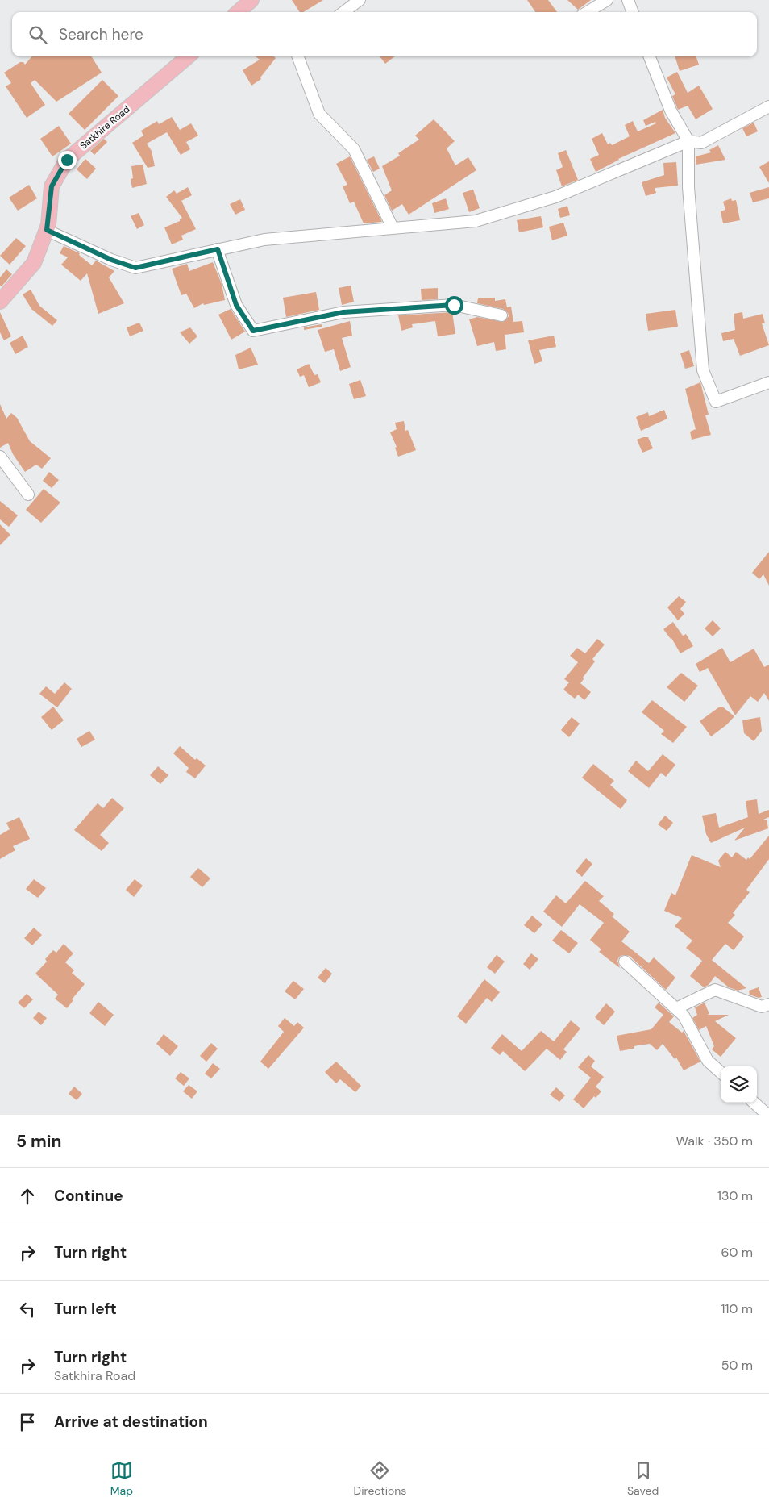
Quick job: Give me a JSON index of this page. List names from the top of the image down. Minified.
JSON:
{"streets":{"main road":["Satkhira Road"]},"page":{"search":"Search here","heading":["5 min","Walk · 350 m"],"list":[["Continue","130 m"],["Turn right","60 m"],["Turn left","110 m"],["Turn right","Satkhira Road","50 m"],"Arrive at destination"],"nav":["Map","Directions","Saved"]}}
